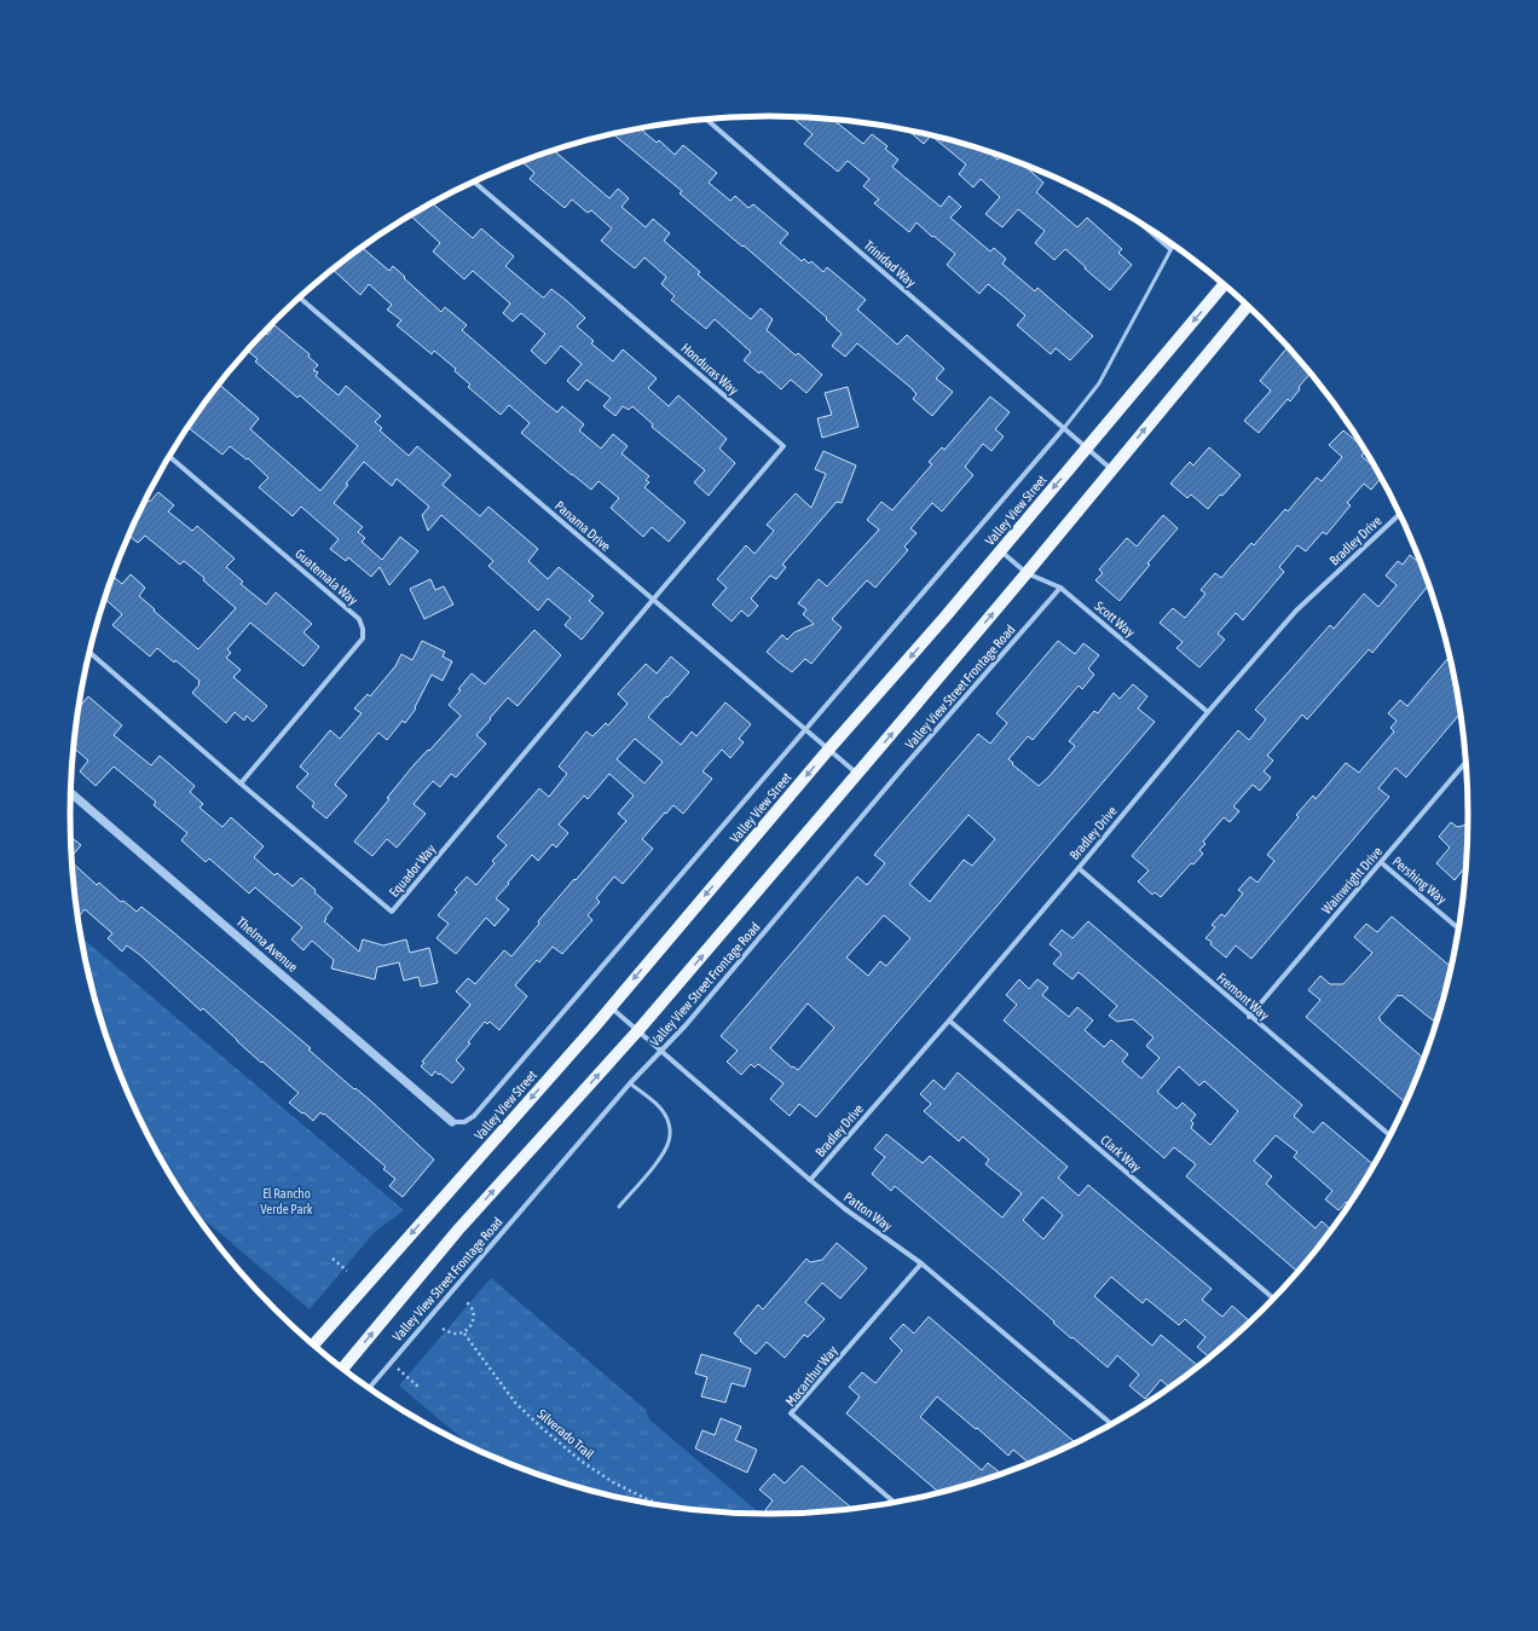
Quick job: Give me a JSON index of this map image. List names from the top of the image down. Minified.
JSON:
{"streets":{"main road":["Valley View Street"],"street":["Trinidad Way","Honduras Way","Panama Drive","Bradley Drive","Guatemala Way","Scott Way","Valley View Street Frontage Road","Equador Way","Wainwright Drive","Pershing Way","Thelma Avenue","Fremont Way","Clark Way","Patton Way","Macarthur Way"],"path":["Silverado Trail"]},"crossings":[["Trinidad Way","Valley View Street"],["Honduras Way","Panama Drive"],["Honduras Way","Equador Way"],["Valley View Street","Panama Drive"],["Valley View Street","Scott Way"],["Valley View Street","Patton Way"],["Panama Drive","Equador Way"],["Bradley Drive","Scott Way"],["Bradley Drive","Fremont Way"],["Bradley Drive","Clark Way"],["Bradley Drive","Patton Way"],["Guatemala Way","Equador Way"],["Scott Way","Valley View Street Frontage Road"],["Valley View Street Frontage Road","Patton Way"],["Wainwright Drive","Pershing Way"],["Wainwright Drive","Fremont Way"],["Patton Way","Macarthur Way"]],"parks":["El Rancho Verde Park"]}
